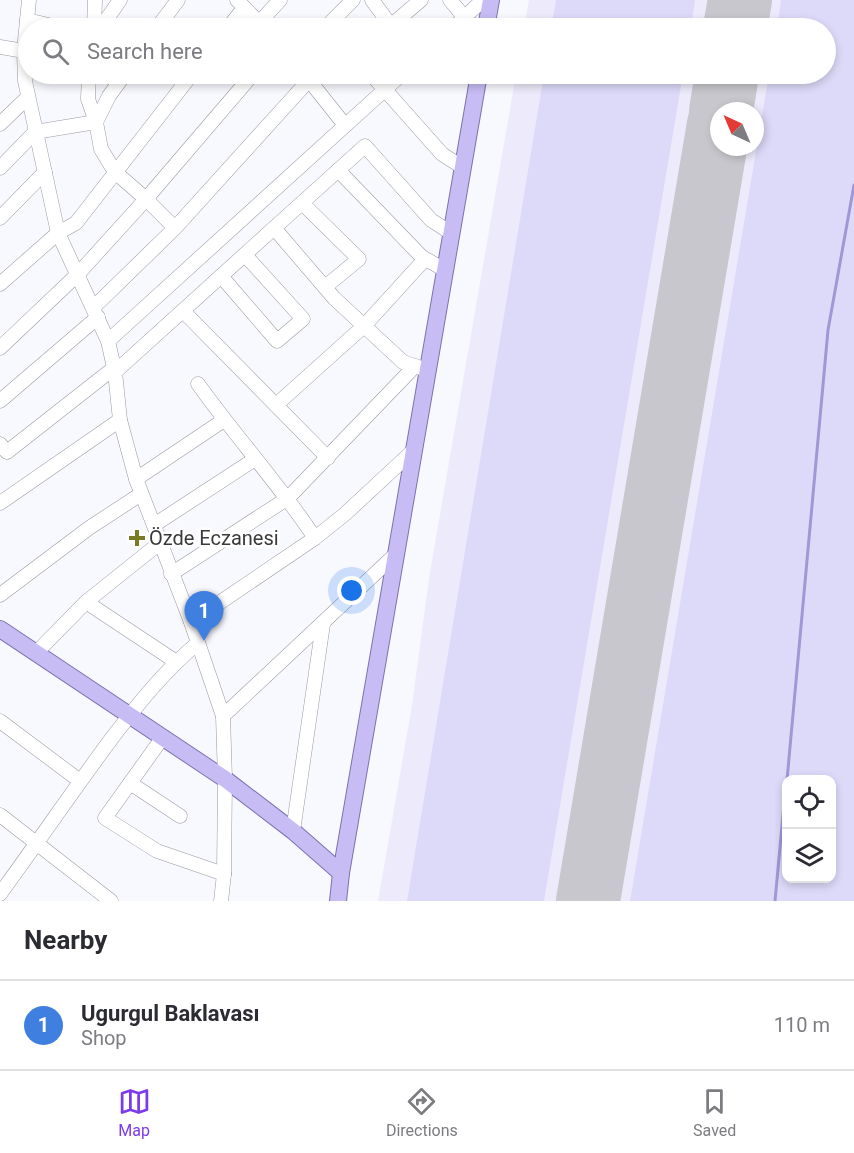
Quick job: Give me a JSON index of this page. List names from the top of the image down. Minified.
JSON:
{"places":{"health":["Özde Eczanesi"]},"north":"top left","page":{"search":"Search here","pins":"1","heading":"Nearby","list":[{"mark":"1","name":"Ugurgul Baklavası","note":"Shop","value":"110 m"}],"nav":["Map","Directions","Saved"]}}
